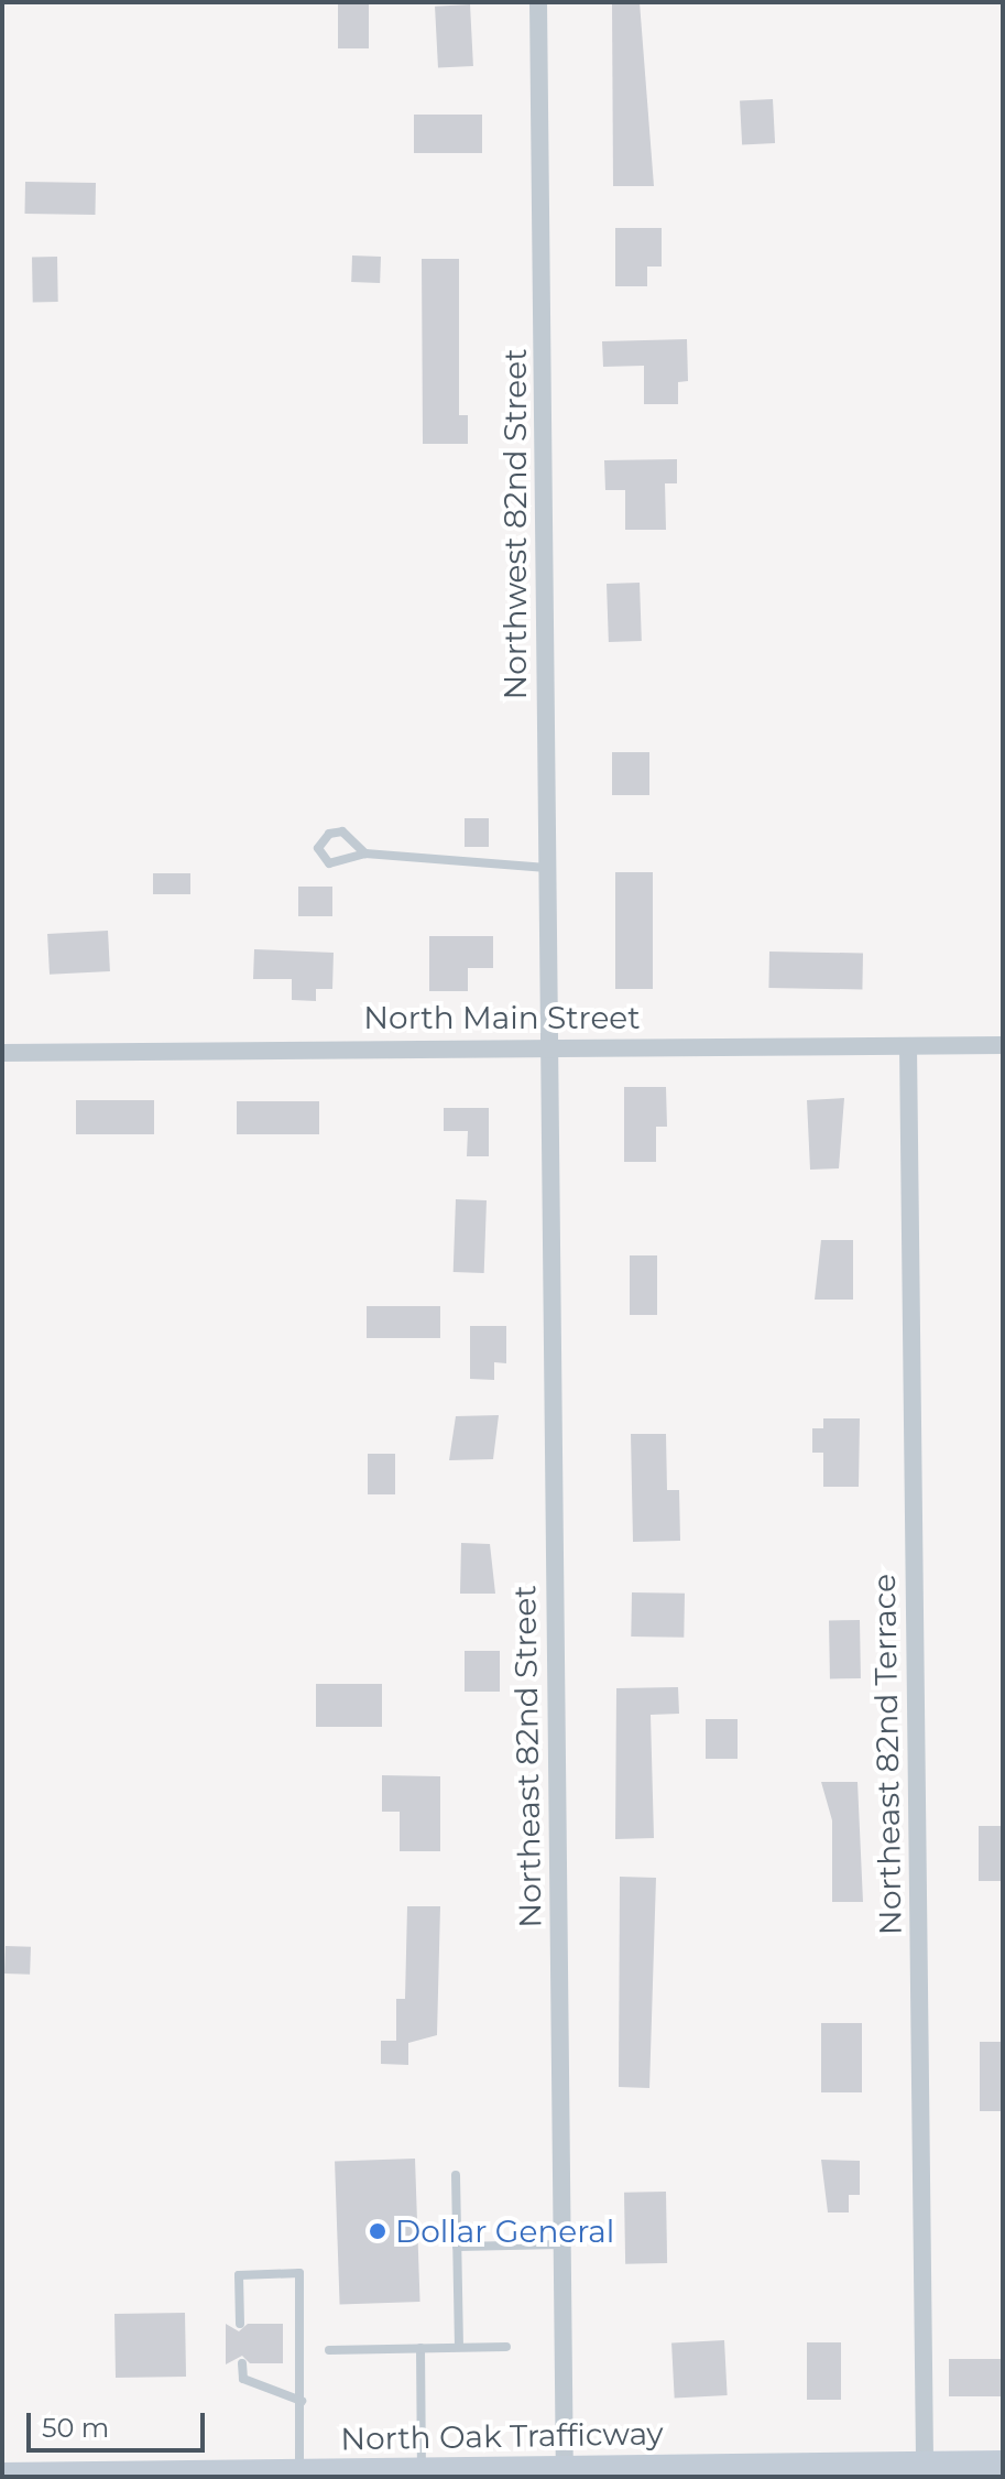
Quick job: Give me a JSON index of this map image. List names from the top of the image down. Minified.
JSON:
{"streets":{"main road":["North Oak Trafficway"],"street":["Northwest 82nd Street","North Main Street","Northeast 82nd Terrace","Northeast 82nd Street"]},"crossings":[["Northwest 82nd Street","North Main Street"],["Northwest 82nd Street","Northeast 82nd Street"],["North Main Street","Northeast 82nd Terrace"],["North Main Street","Northeast 82nd Street"],["Northeast 82nd Terrace","North Oak Trafficway"],["Northeast 82nd Street","North Oak Trafficway"]],"places":["Dollar General"],"scale_bar":"50 m"}
